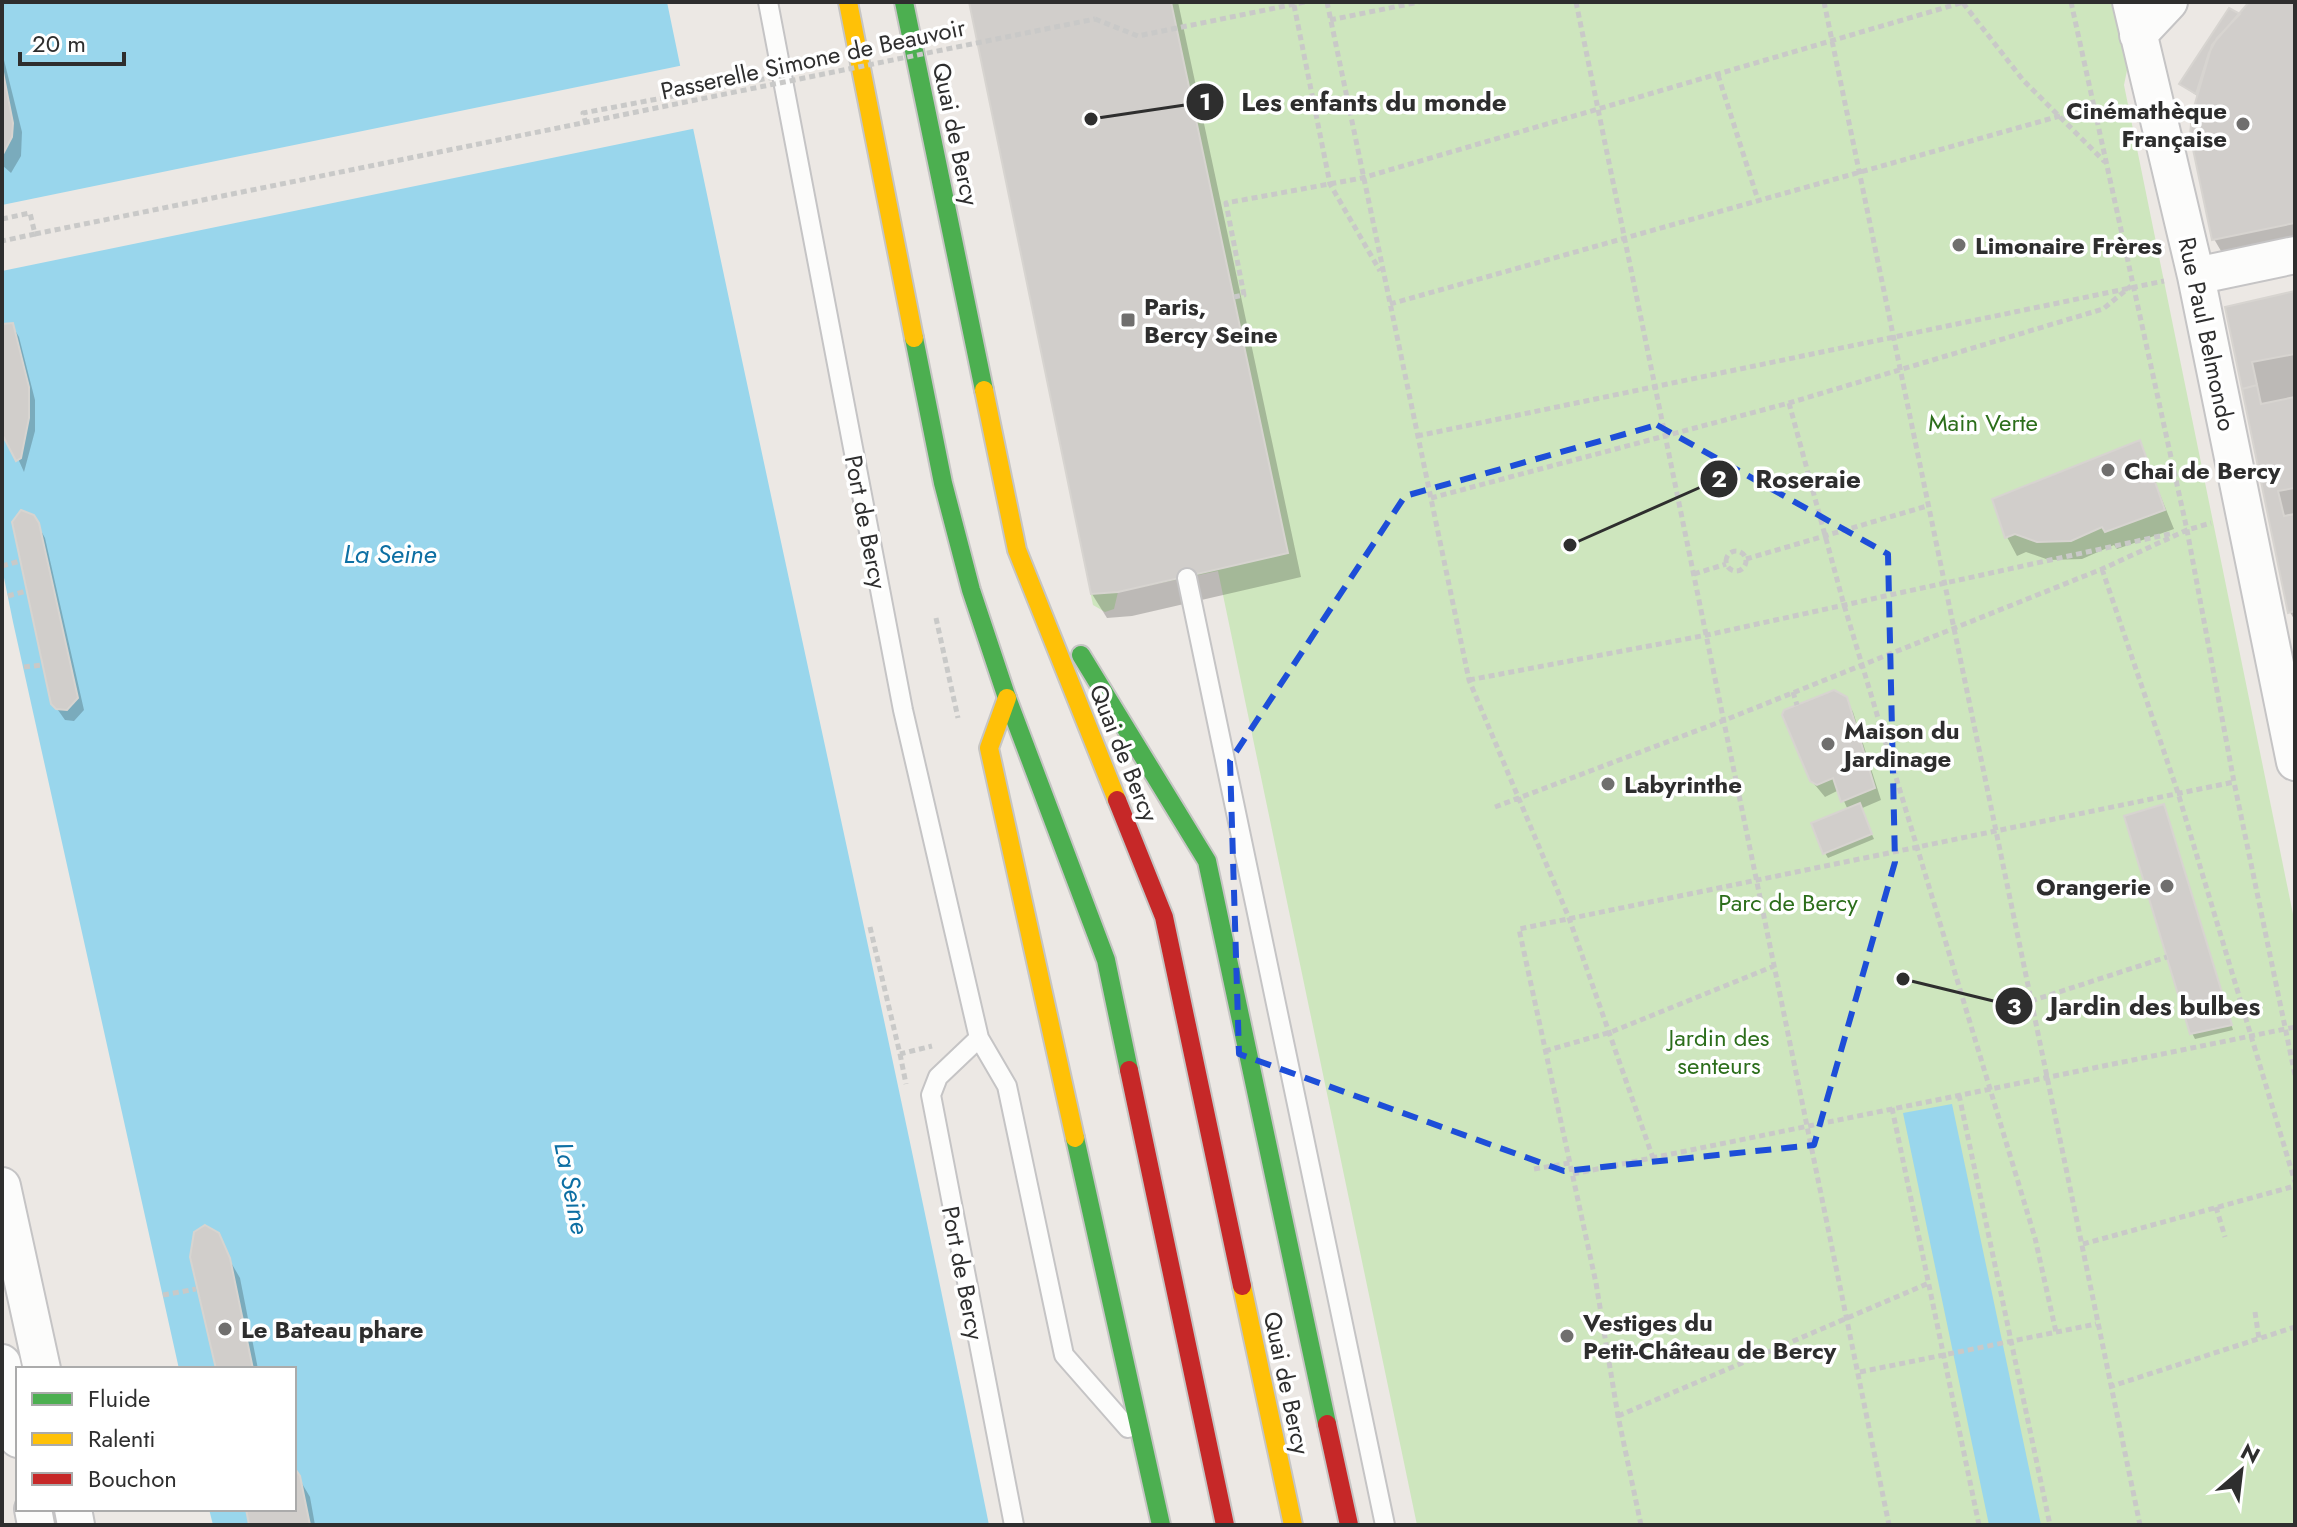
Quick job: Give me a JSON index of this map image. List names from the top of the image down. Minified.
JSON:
{"streets":{"main road":["Quai de Bercy"],"street":["Rue Paul Belmondo"],"lane":["Port de Bercy"],"path":["Passerelle Simone de Beauvoir"]},"water":["La Seine"],"parks":["Main Verte","Parc de Bercy","Jardin des senteurs"],"places":{"other":["Les enfants du monde","Cinémathèque Française","Limonaire Frères","Chai de Bercy","Roseraie","Maison du Jardinage","Labyrinthe","Orangerie","Jardin des bulbes","Le Bateau phare","Vestiges du Petit-Château de Bercy"],"transit":["Paris, Bercy Seine"]},"legend":["Fluide","Ralenti","Bouchon"],"scale_bar":"20 m","north":"top right"}
